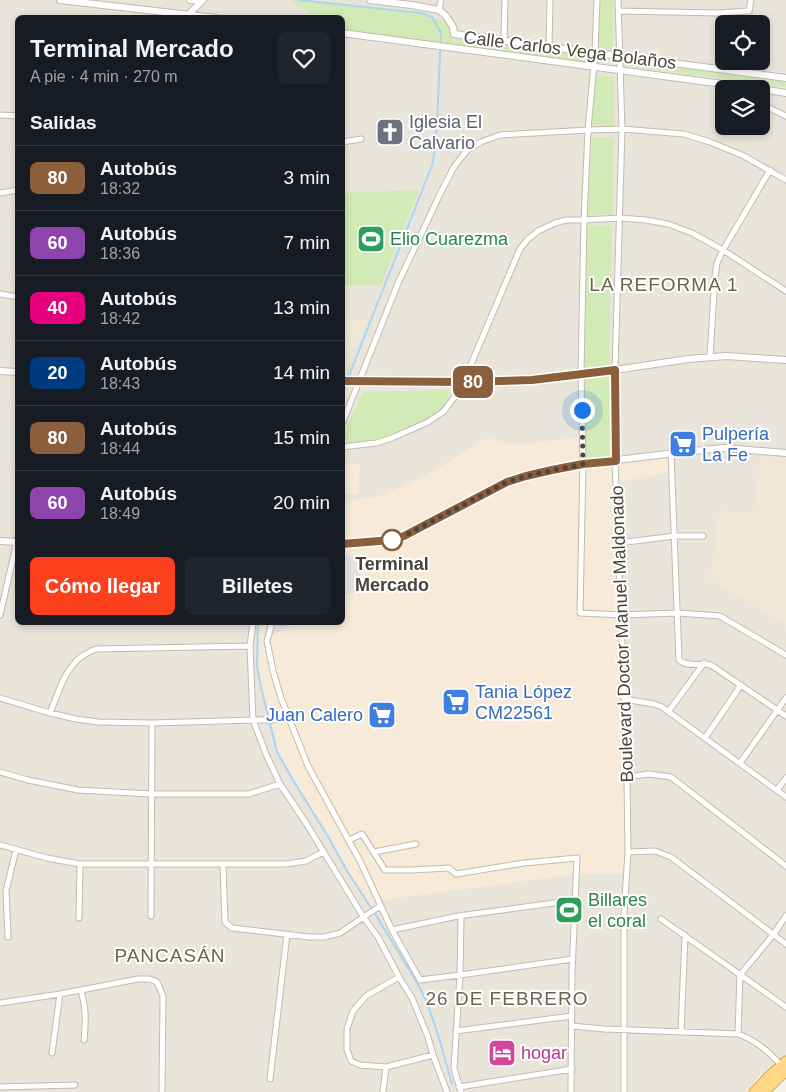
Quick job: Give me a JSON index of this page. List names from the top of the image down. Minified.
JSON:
{"streets":{"street":["Calle Carlos Vega Bolaños","Boulevard Doctor Manuel Maldonado"]},"crossings":[["Calle Carlos Vega Bolaños","Boulevard Doctor Manuel Maldonado"]],"districts":["LA REFORMA 1","PANCASÁN","26 DE FEBRERO"],"places":{"church":["Iglesia El Calvario"],"sports":["Elio Cuarezma","Billares el coral"],"supermarket":["Pulpería La Fe","Tania López CM22561","Juan Calero"],"other":["Terminal Mercado"],"hotel":["hogar"]},"lines":["bus line 80"],"page":{"on_map":"80","heading":[["Terminal Mercado","A pie · 4 min · 270 m"],"Salidas"],"list":[{"mark":"80","name":"Autobús","note":"18:32","value":"3 min"},{"mark":"60","name":"Autobús","note":"18:36","value":"7 min"},{"mark":"40","name":"Autobús","note":"18:42","value":"13 min"},{"mark":"20","name":"Autobús","note":"18:43","value":"14 min"},{"mark":"80","name":"Autobús","note":"18:44","value":"15 min"},{"mark":"60","name":"Autobús","note":"18:49","value":"20 min"}],"buttons":["Cómo llegar","Billetes"]}}
